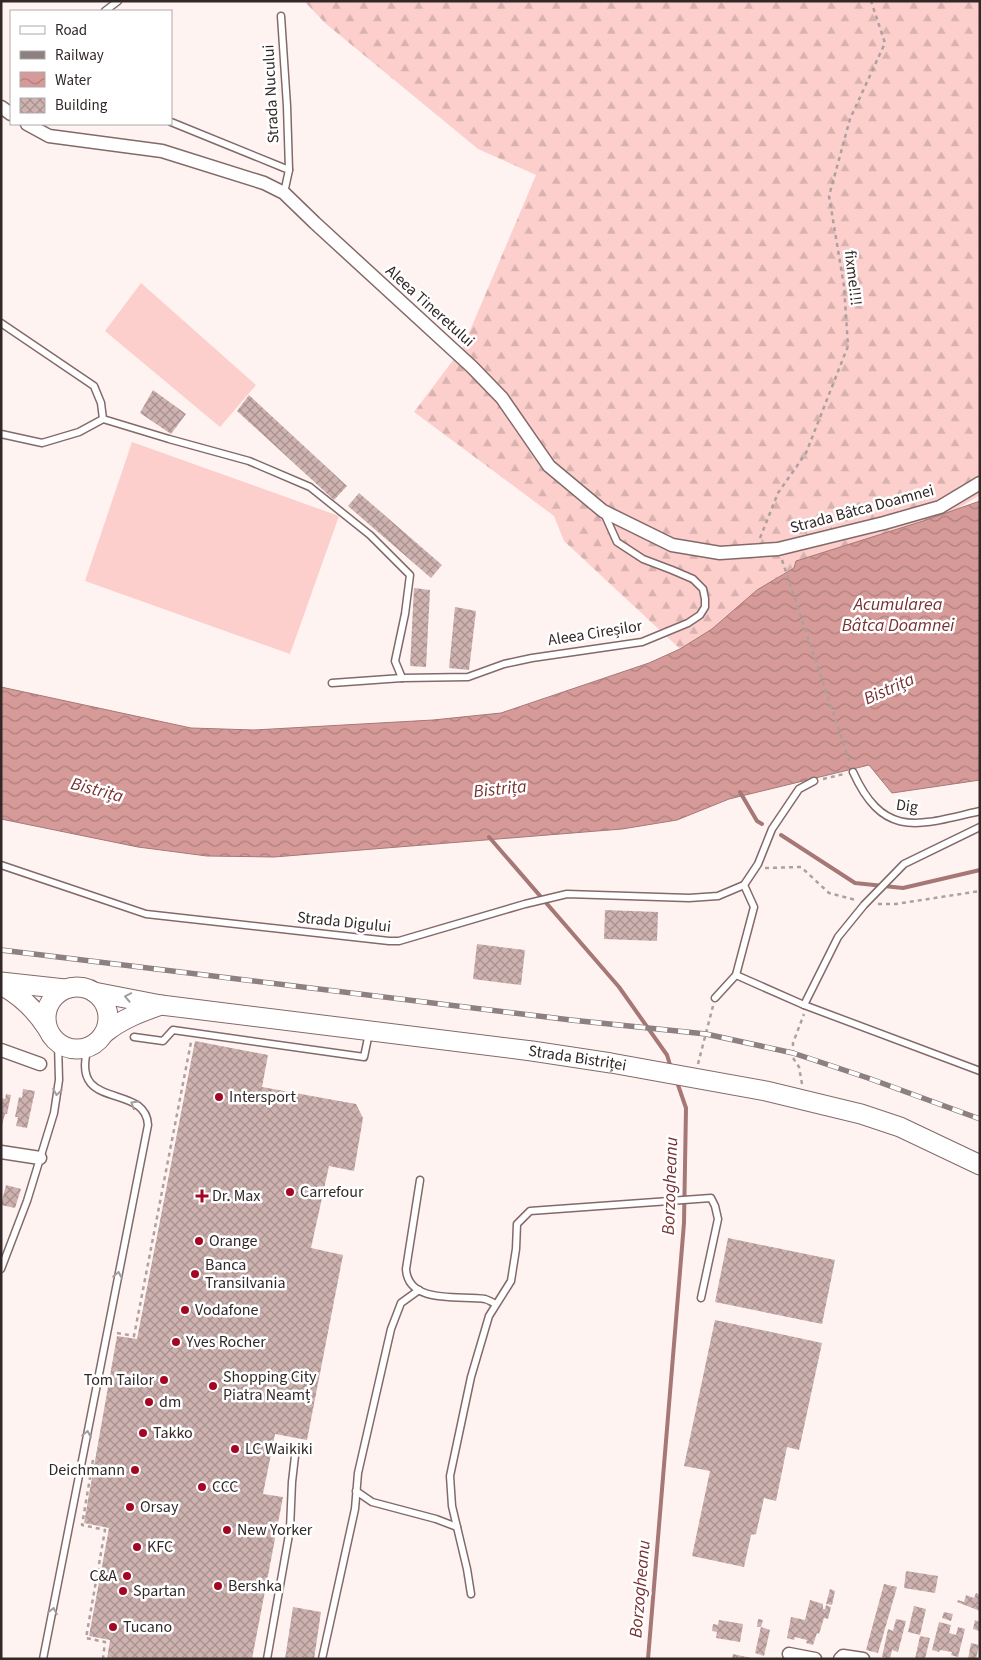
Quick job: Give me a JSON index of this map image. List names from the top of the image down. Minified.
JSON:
{"streets":{"main road":["Strada Bistriței"],"street":["Aleea Tineretului","Strada Bâtca Doamnei"],"lane":["Strada Nucului","Aleea Cireșilor","Dig","Strada Digului"],"path":["fixme!!!!"]},"crossings":[["Strada Nucului","Aleea Tineretului"],["fixme!!!!","Aleea Tineretului"],["Aleea Tineretului","Strada Bâtca Doamnei"],["Aleea Tineretului","Aleea Cireșilor"]],"water":["Acumularea Bâtca Doamnei","Bistrița","Borzogheanu"],"places":{"other":["Intersport","Carrefour","Orange","Banca Transilvania","Vodafone","Yves Rocher","Tom Tailor","Shopping City Piatra Neamț","dm","Takko","LC Waikiki","Deichmann","CCC","Orsay","New Yorker","KFC","C&A","Bershka","Spartan","Tucano"],"health":["Dr. Max"]},"legend":["Road","Railway","Water","Building"]}
